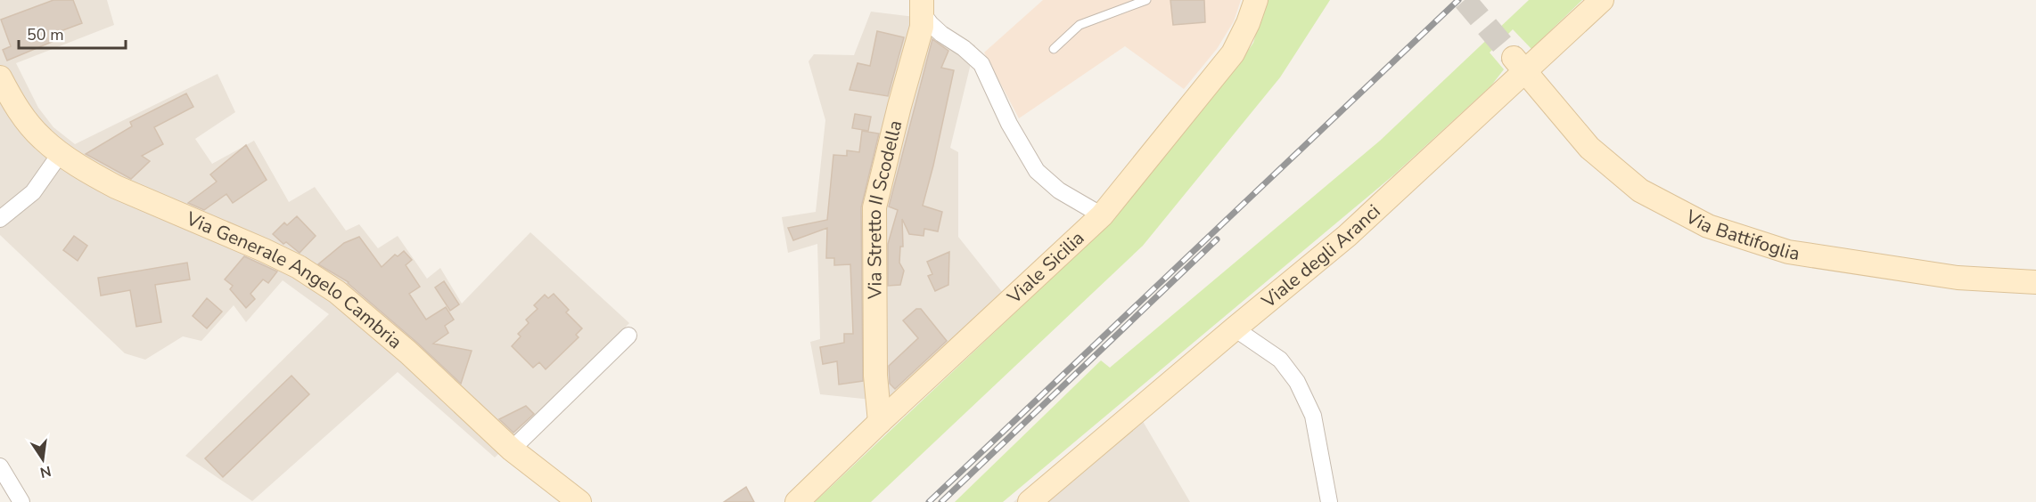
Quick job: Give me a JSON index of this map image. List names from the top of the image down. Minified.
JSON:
{"streets":{"street":["Via Stretto II Scodella","Via Battifoglia","Viale degli Aranci","Viale Sicilia","Via Generale Angelo Cambria"]},"crossings":[["Via Stretto II Scodella","Viale Sicilia"],["Via Battifoglia","Viale degli Aranci"]],"scale_bar":"50 m","north":"bottom"}
